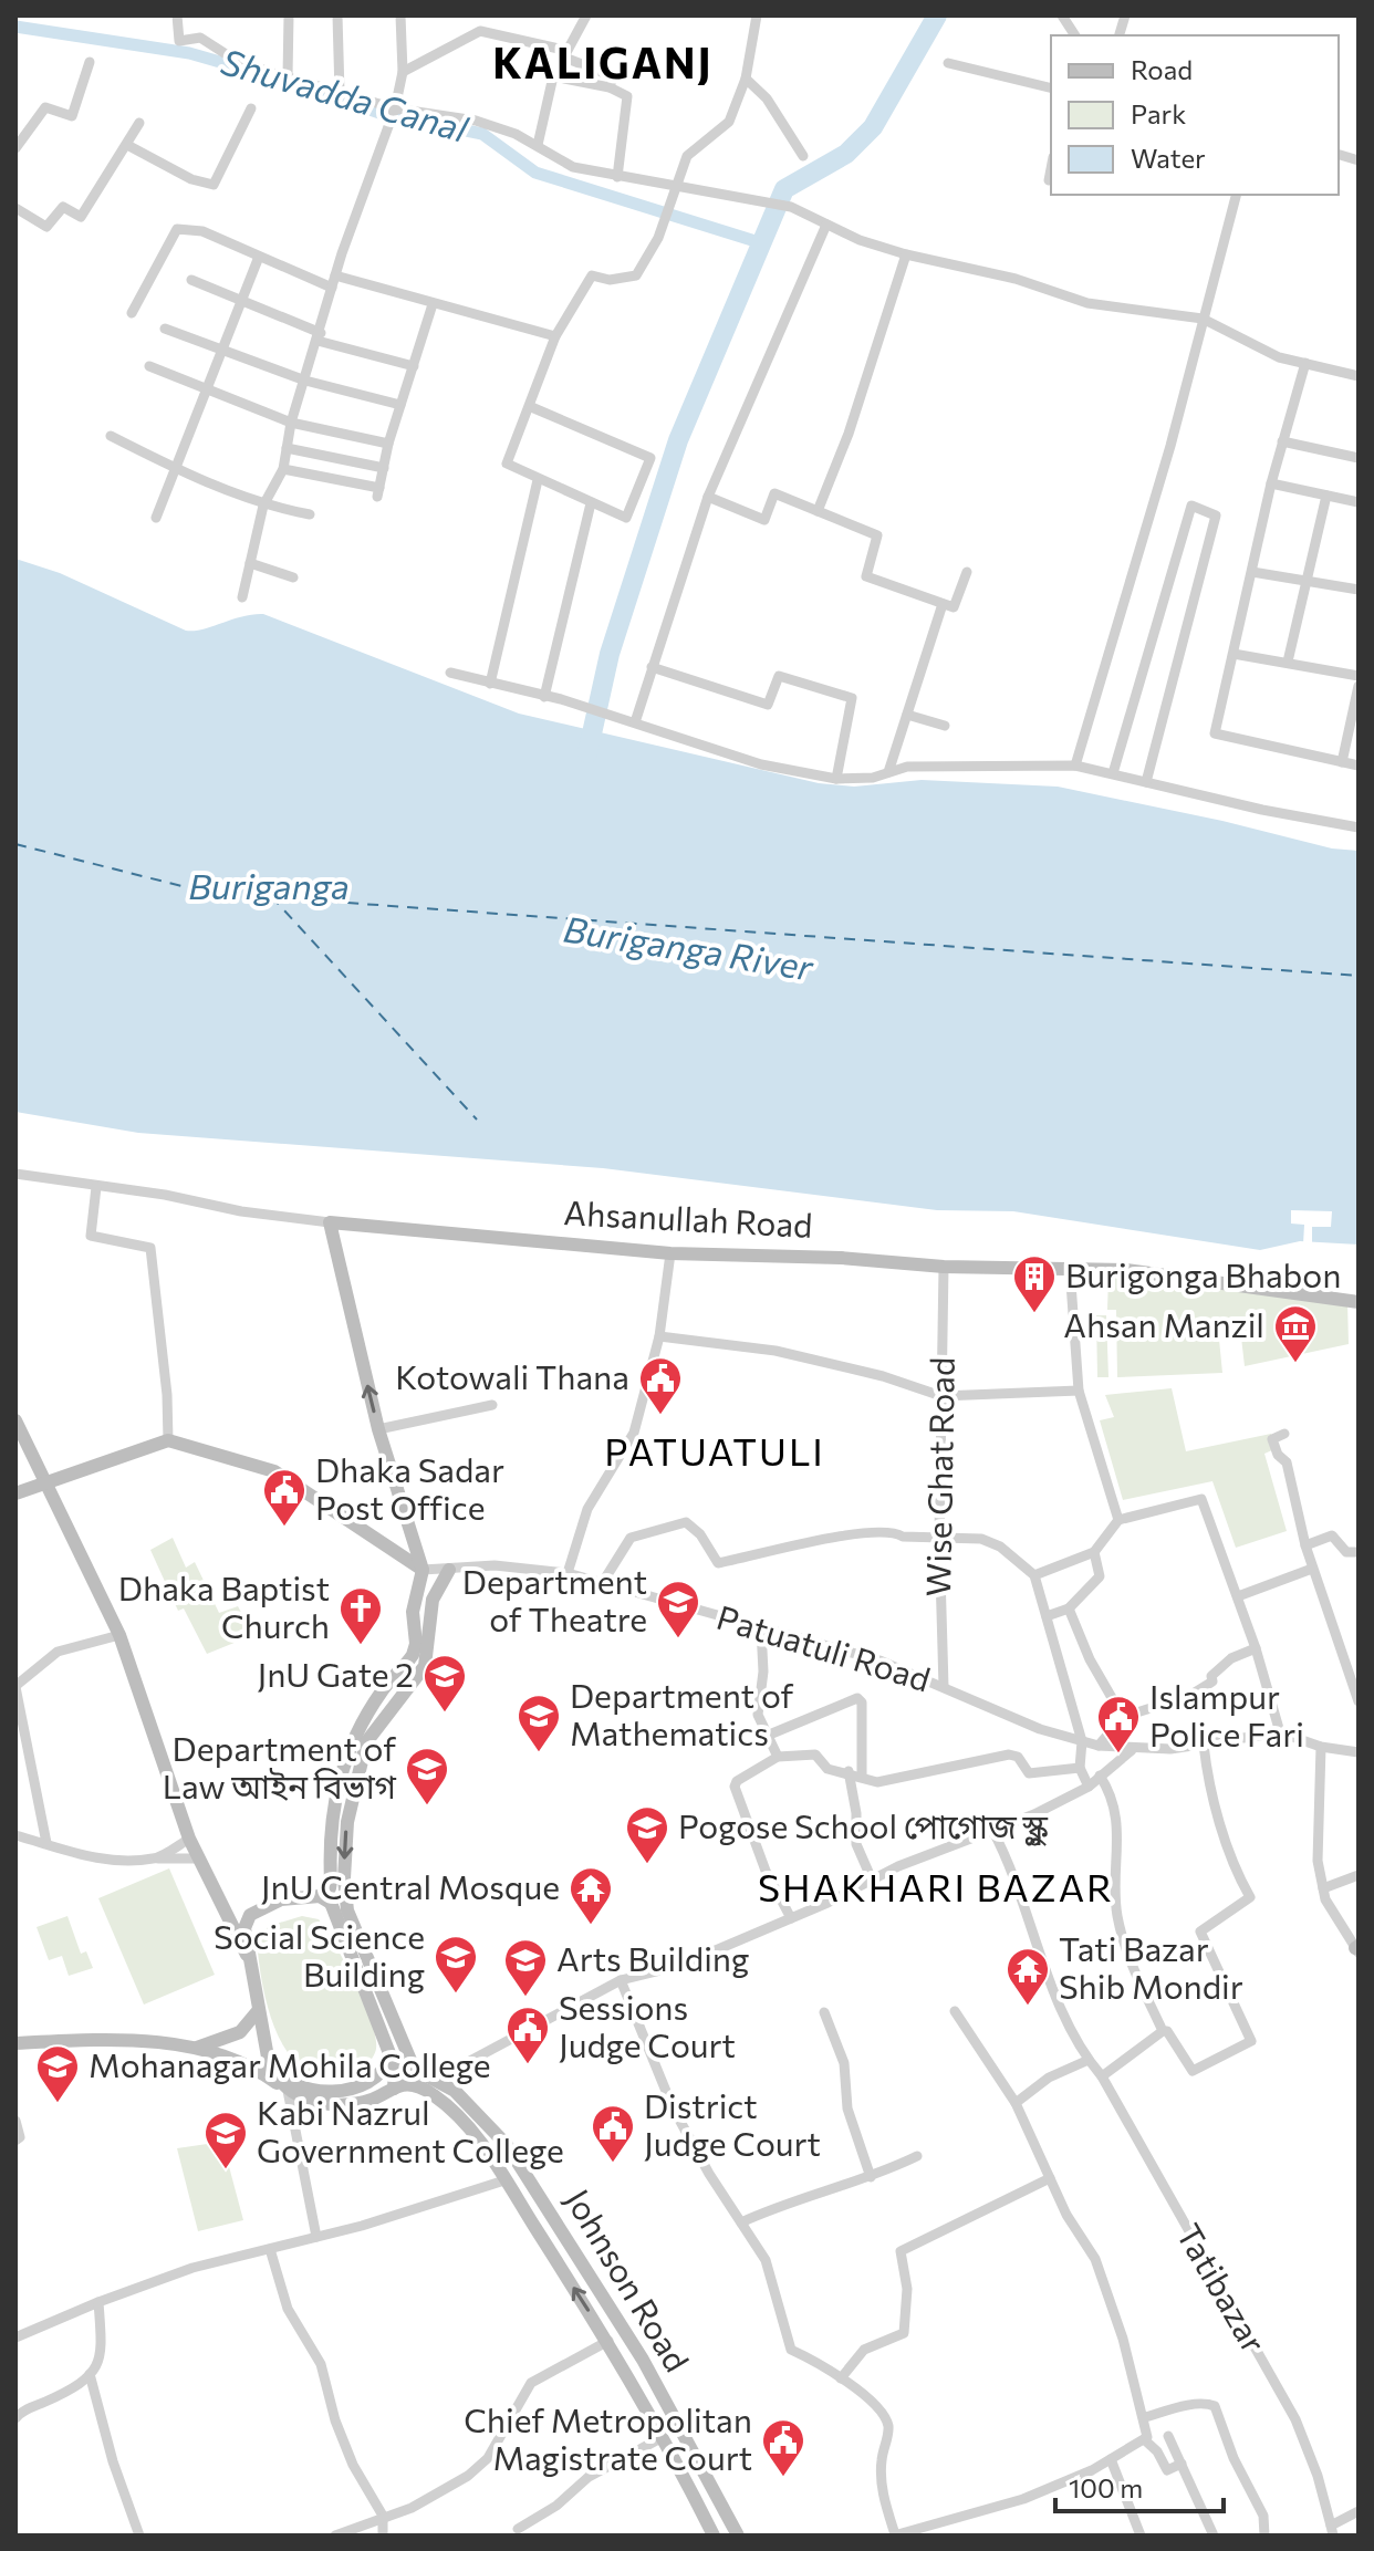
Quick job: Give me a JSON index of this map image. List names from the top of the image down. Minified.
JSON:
{"streets":{"main road":["Ahsanullah Road","Johnson Road"],"street":["Wise Ghat Road","Patuatuli Road","Tatibazar"]},"crossings":[["Ahsanullah Road","Wise Ghat Road"],["Wise Ghat Road","Patuatuli Road"]],"districts":["KALIGANJ","PATUATULI","SHAKHARI BAZAR"],"water":["Shuvadda Canal","Buriganga","Buriganga River"],"places":{"building":["Burigonga Bhabon"],"museum":["Ahsan Manzil"],"public building":["Kotowali Thana","Dhaka Sadar Post Office","Islampur Police Fari","Sessions Judge Court","District Judge Court","Chief Metropolitan Magistrate Court"],"school or university":["Department of Theatre","JnU Gate 2","Department of Mathematics","Department of Law আইন বিভাগ","Pogose School পোগোজ স্কুল","Social Science Building","Arts Building","Mohanagar Mohila College","Kabi Nazrul Government College"],"church":["Dhaka Baptist Church"],"temple":["JnU Central Mosque","Tati Bazar Shib Mondir"]},"legend":["Road","Park","Water"],"scale_bar":"100 m"}
